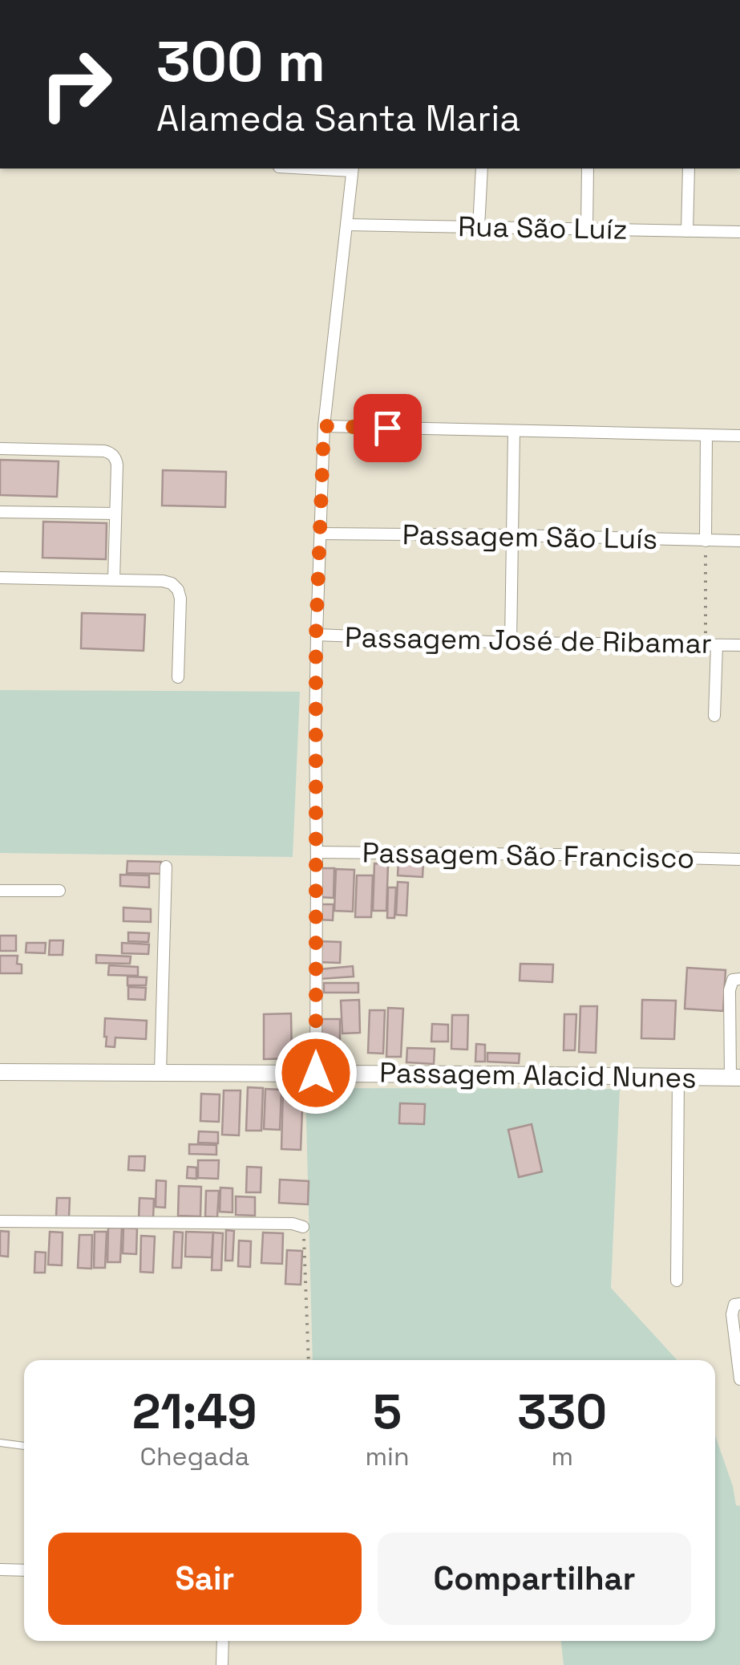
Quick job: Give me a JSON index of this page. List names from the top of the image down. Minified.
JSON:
{"streets":{"main road":["Passagem Alacid Nunes"],"street":["Rua São Luíz","Passagem São Luís","Passagem José de Ribamar","Passagem São Francisco"]},"page":{"turn":["300 m","Alameda Santa Maria"],"eta":["21:49","Chegada","5","min","330","m"],"buttons":["Sair","Compartilhar"]}}
